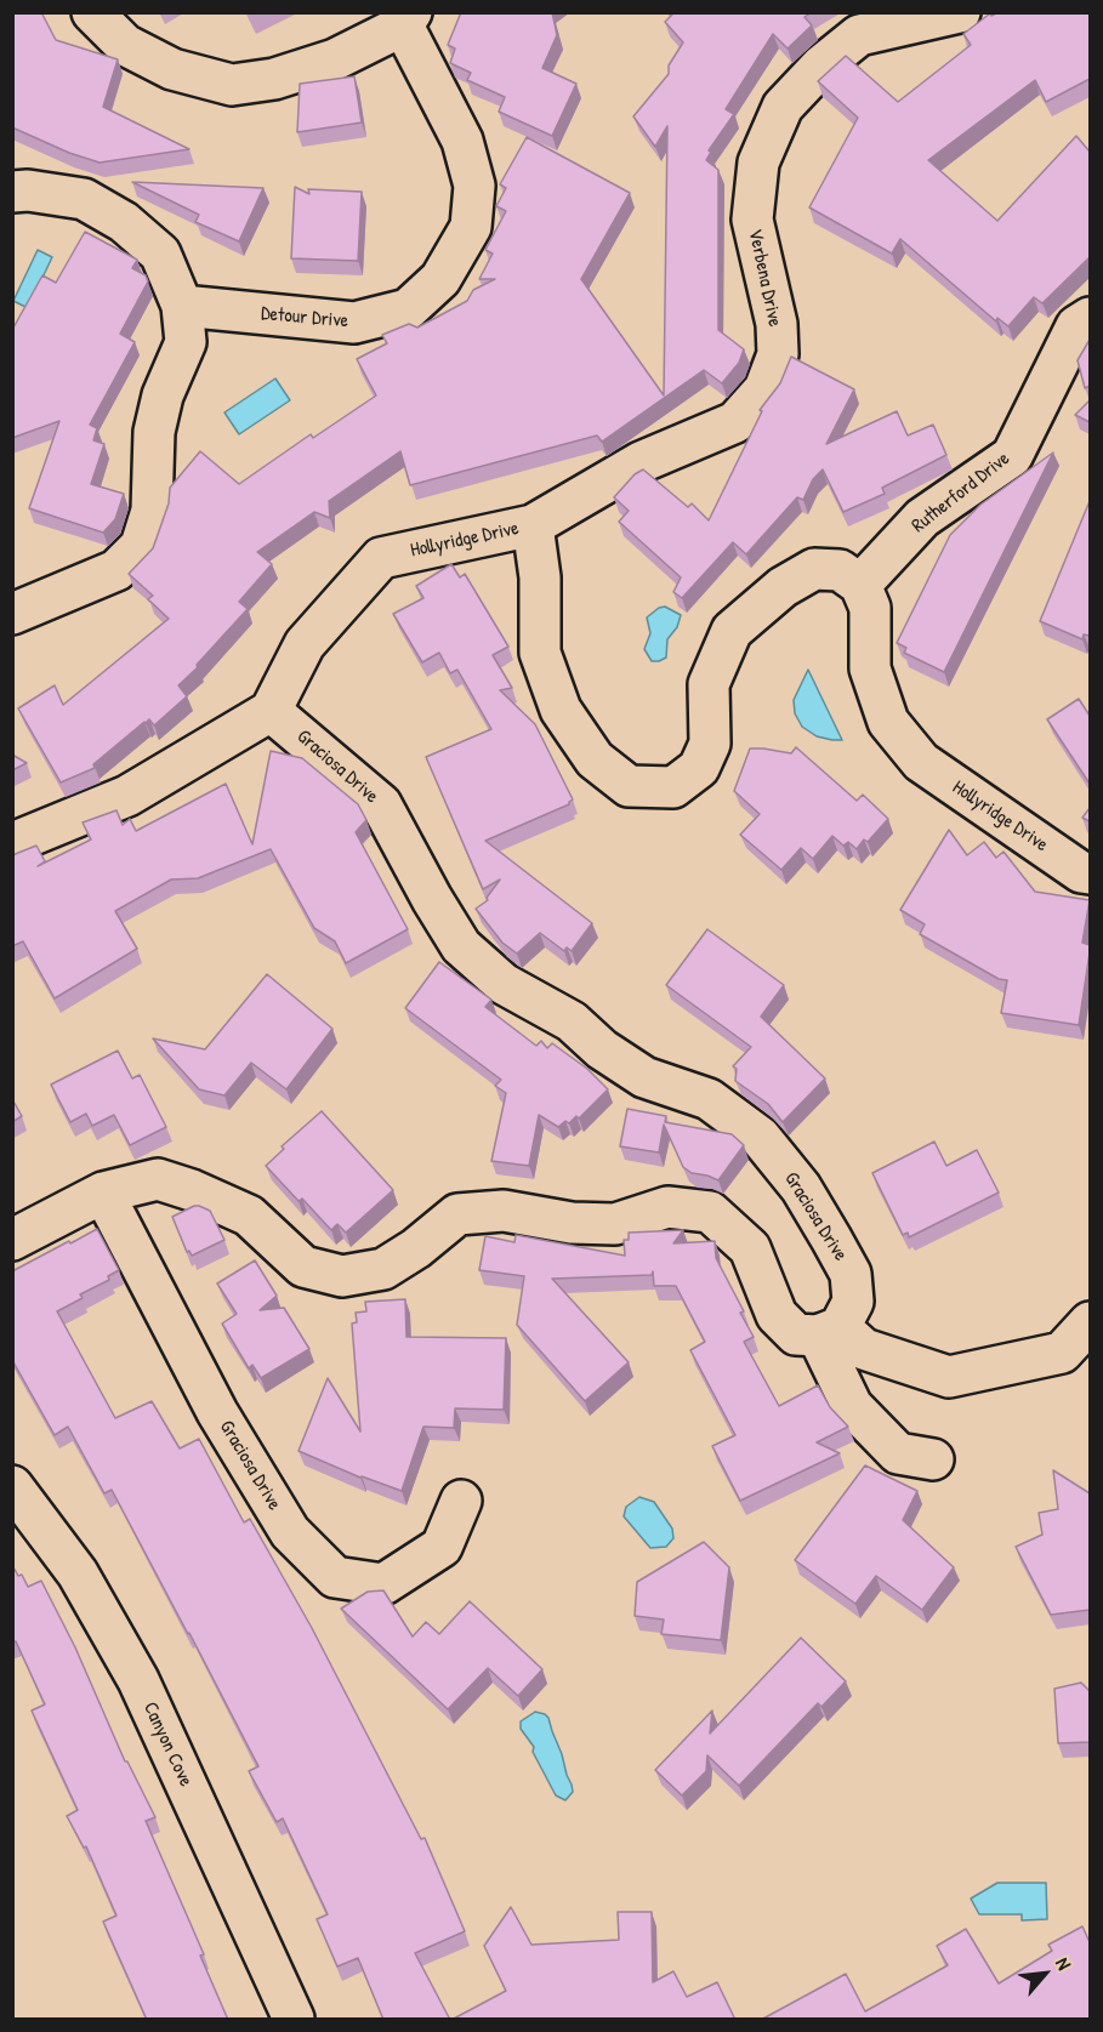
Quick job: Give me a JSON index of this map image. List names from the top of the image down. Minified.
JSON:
{"streets":{"street":["Verbena Drive","Detour Drive","Rutherford Drive","Hollyridge Drive","Graciosa Drive","Canyon Cove"]},"crossings":[["Verbena Drive","Hollyridge Drive"],["Rutherford Drive","Hollyridge Drive"],["Hollyridge Drive","Graciosa Drive"]],"north":"top right"}
